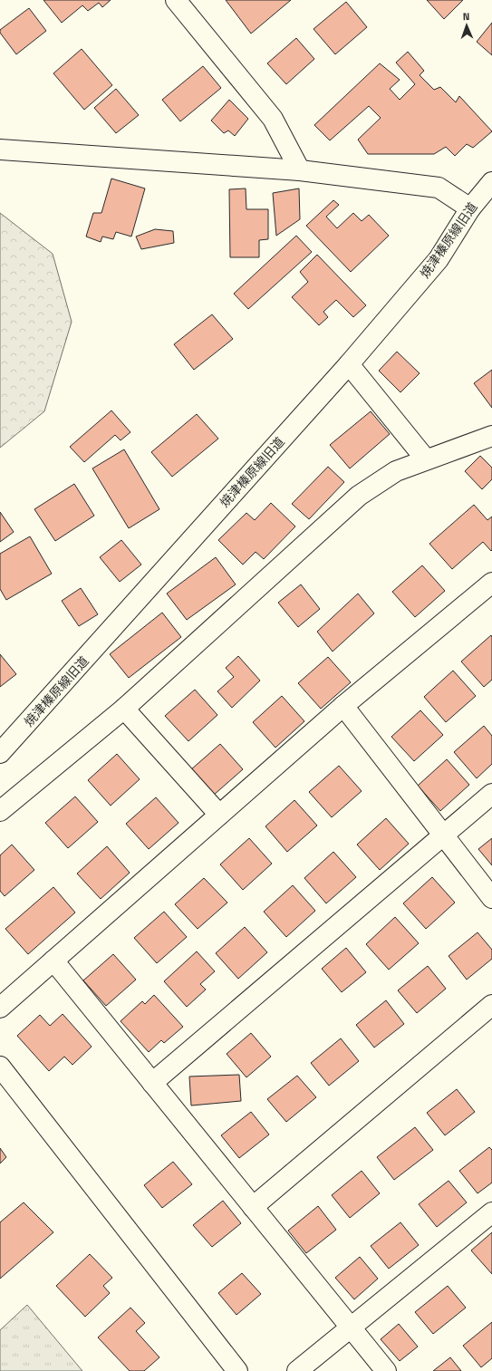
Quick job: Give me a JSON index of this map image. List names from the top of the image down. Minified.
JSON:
{"streets":{"street":["焼津榛原線旧道"]},"north":"top"}
